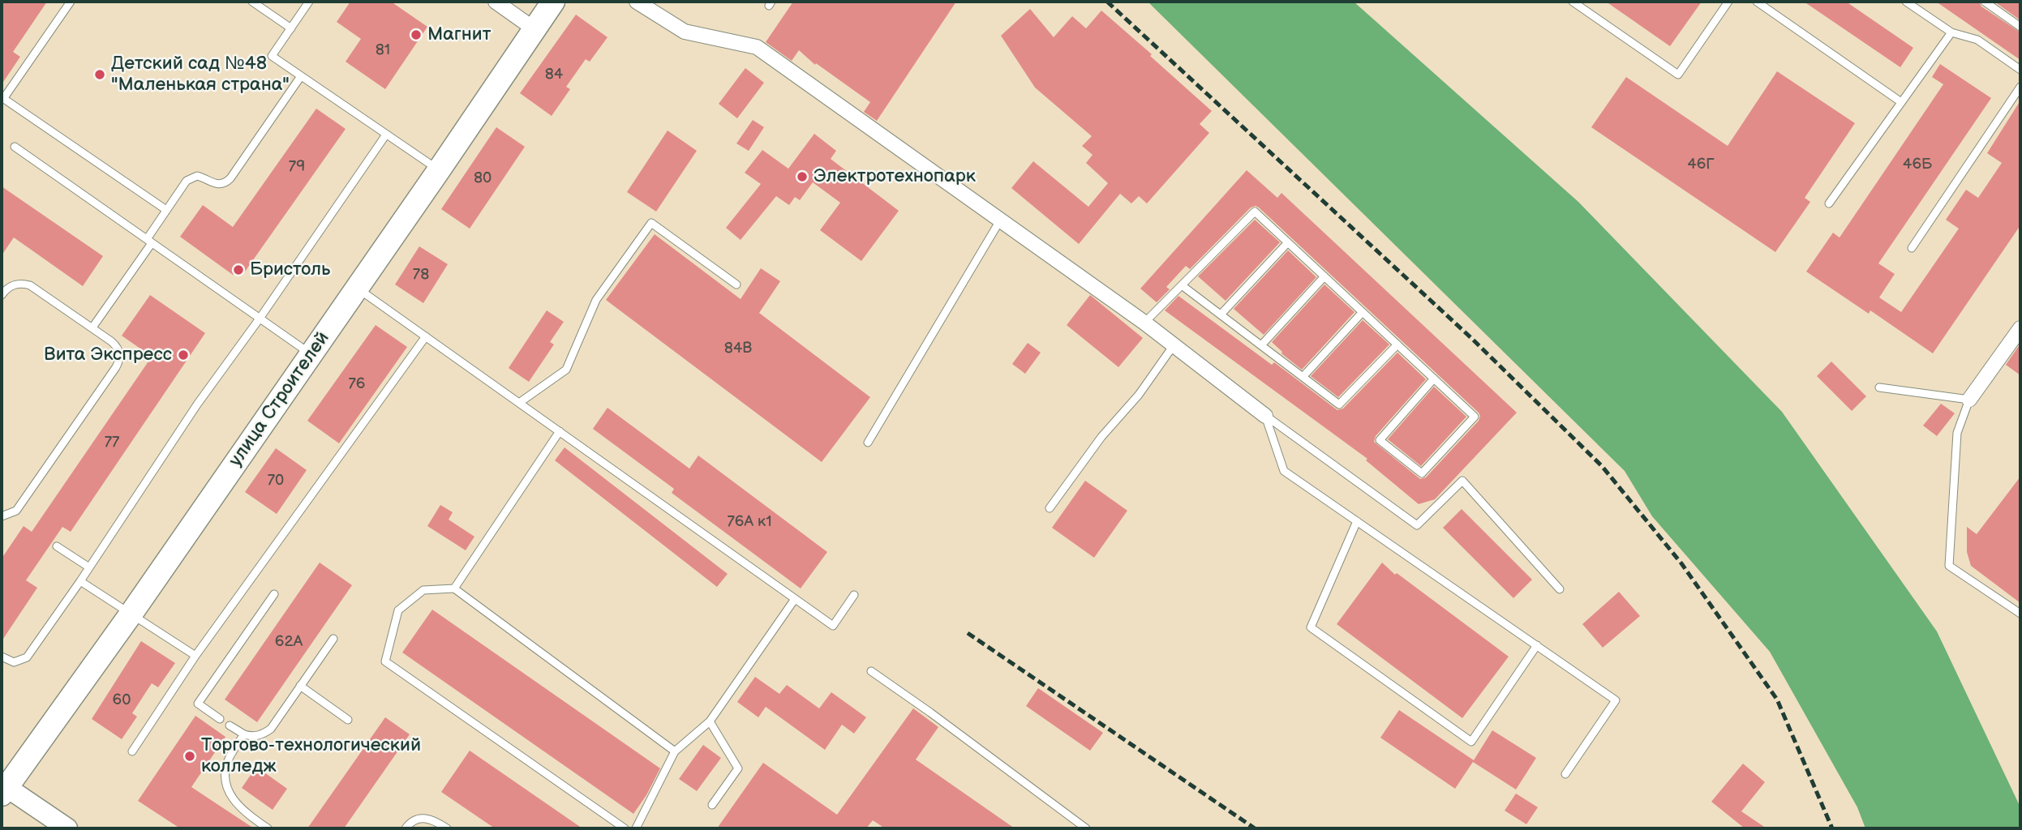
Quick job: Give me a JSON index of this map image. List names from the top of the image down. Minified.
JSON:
{"streets":{"main road":["улица Строителей"]},"places":["Магнит","Детский сад №48 \"Маленькая страна\"","Электротехнопарк","Бристоль","Вита Экспресс","Торгово-технологический колледж"],"house_numbers":["81","84","46Г","46Б","79","80","78","84В","76","77","70","76А к1","62А","60"]}
